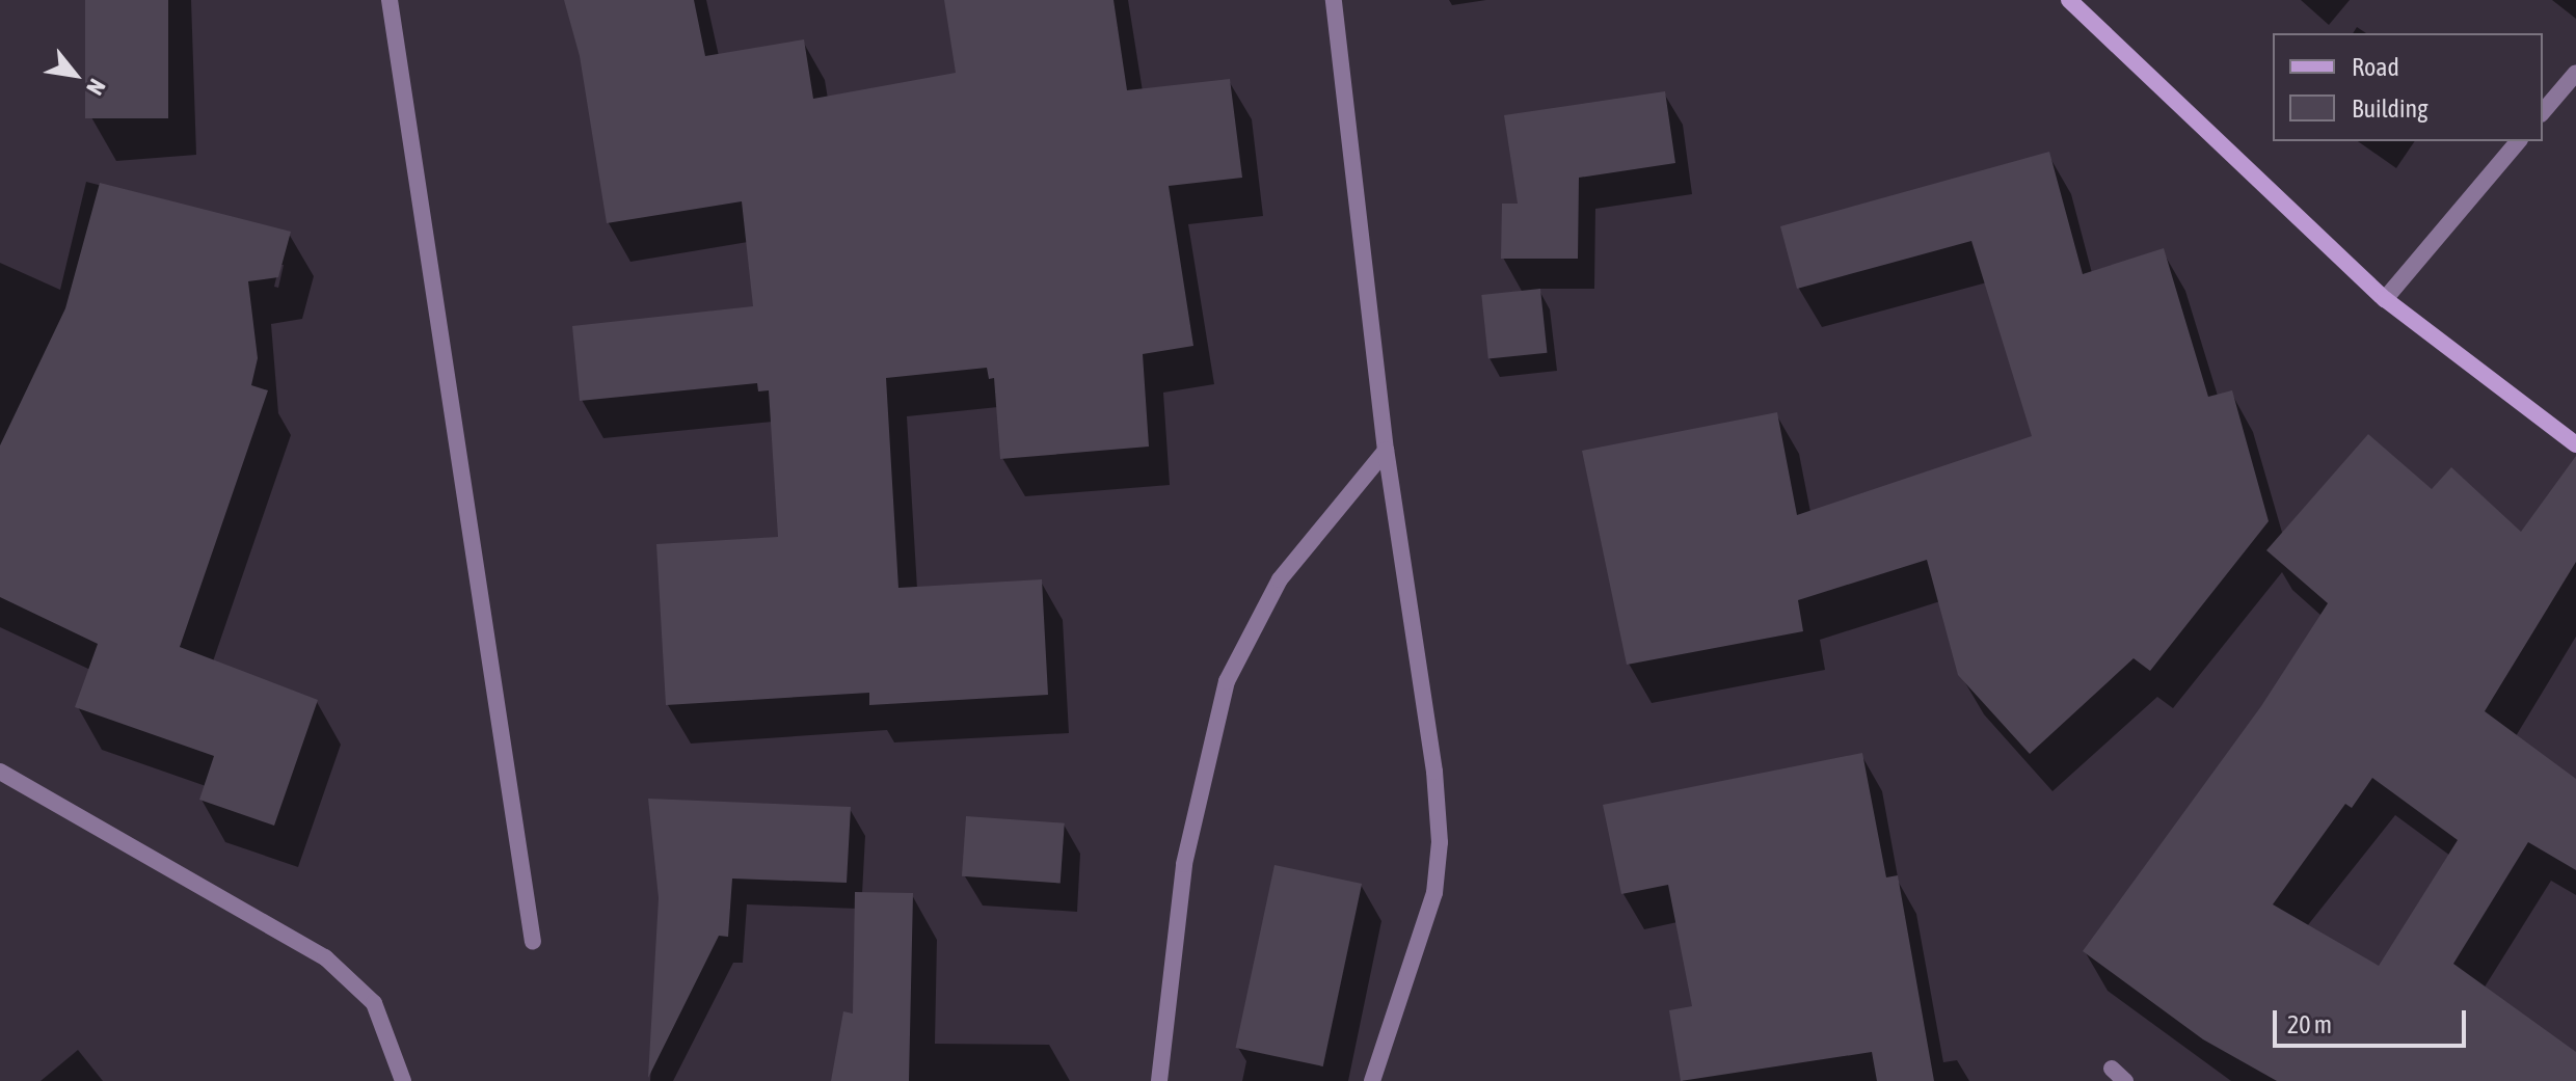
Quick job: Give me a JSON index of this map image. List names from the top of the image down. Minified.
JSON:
{"legend":["Road","Building"],"scale_bar":"20 m","north":"bottom right"}
